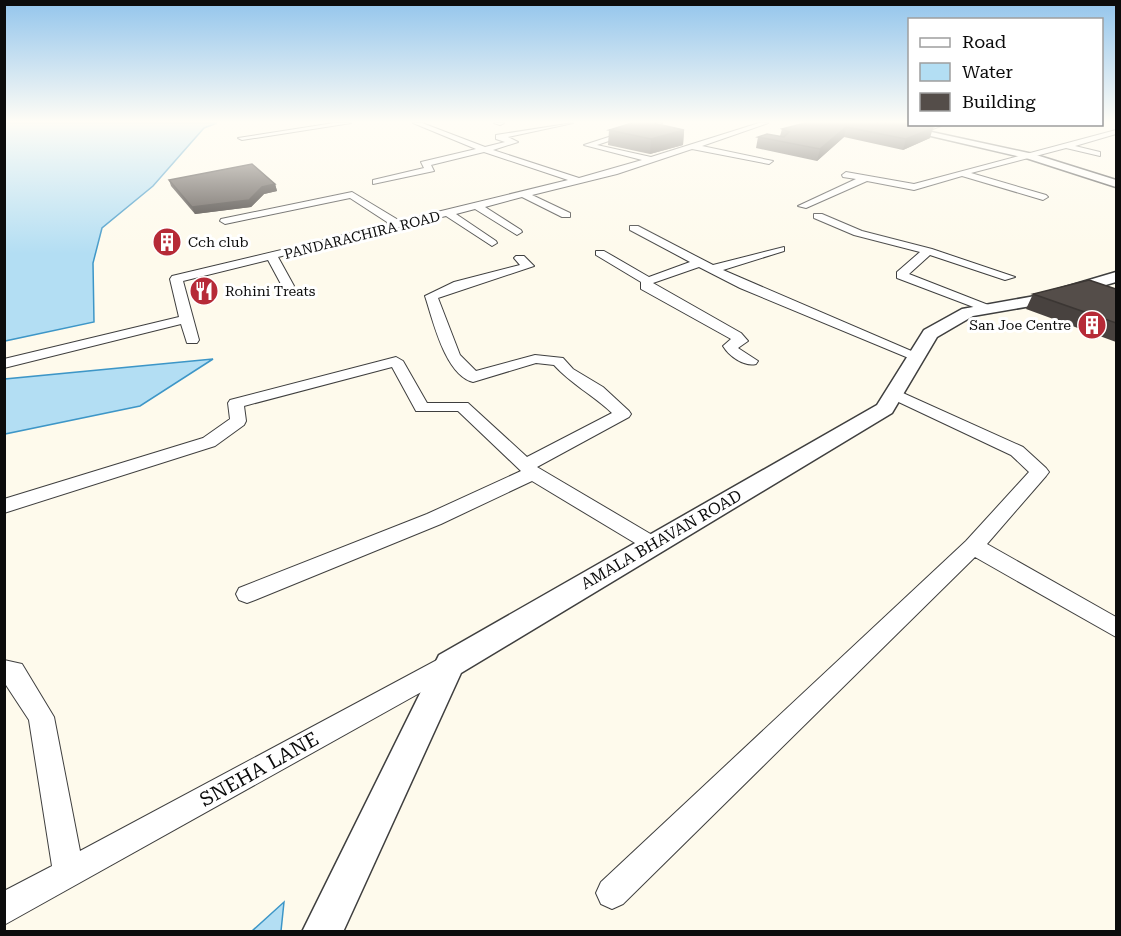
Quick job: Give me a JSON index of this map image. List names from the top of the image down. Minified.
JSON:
{"streets":{"street":["PANDARACHIRA ROAD","AMALA BHAVAN ROAD","SNEHA LANE"]},"crossings":[["AMALA BHAVAN ROAD","SNEHA LANE"]],"places":{"building":["Cch club","San Joe Centre"],"restaurant":["Rohini Treats"]},"legend":["Road","Water","Building"]}
